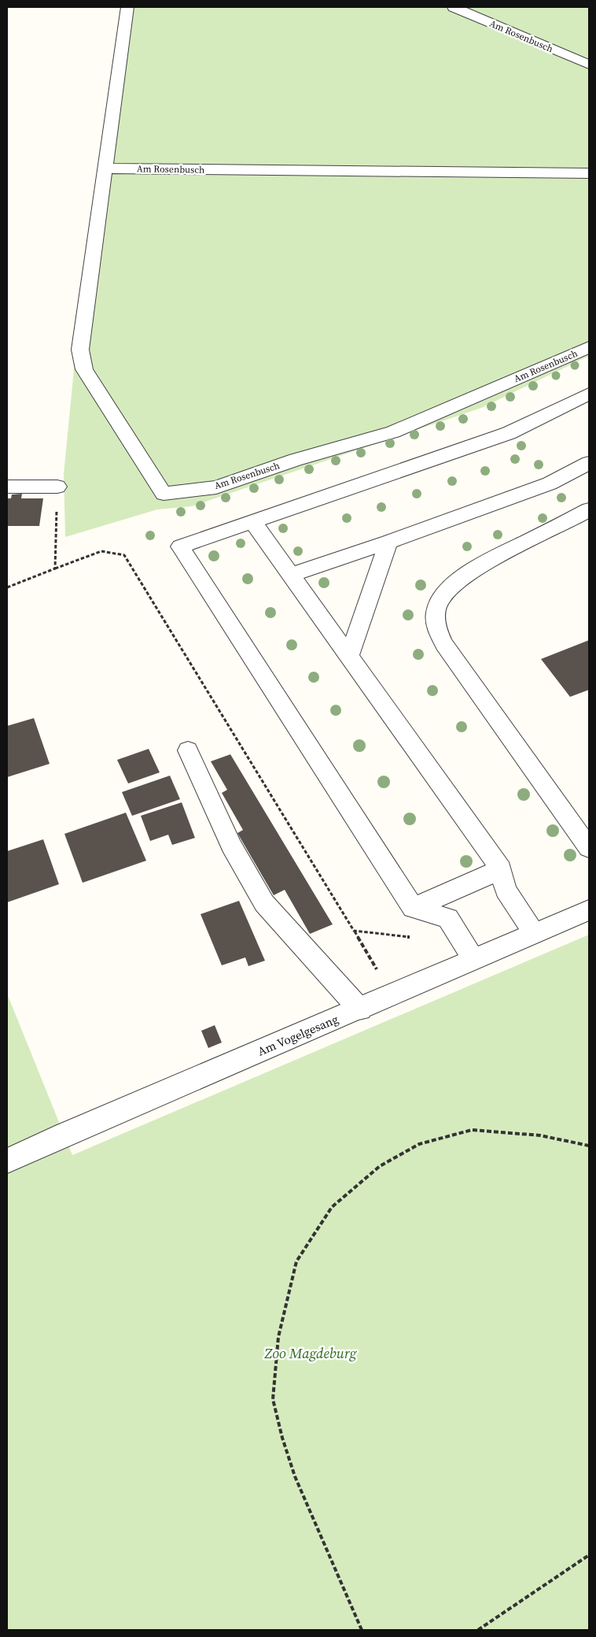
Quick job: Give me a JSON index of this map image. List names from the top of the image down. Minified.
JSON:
{"streets":{"street":["Am Rosenbusch","Am Vogelgesang"]},"parks":["Zoo Magdeburg"]}
